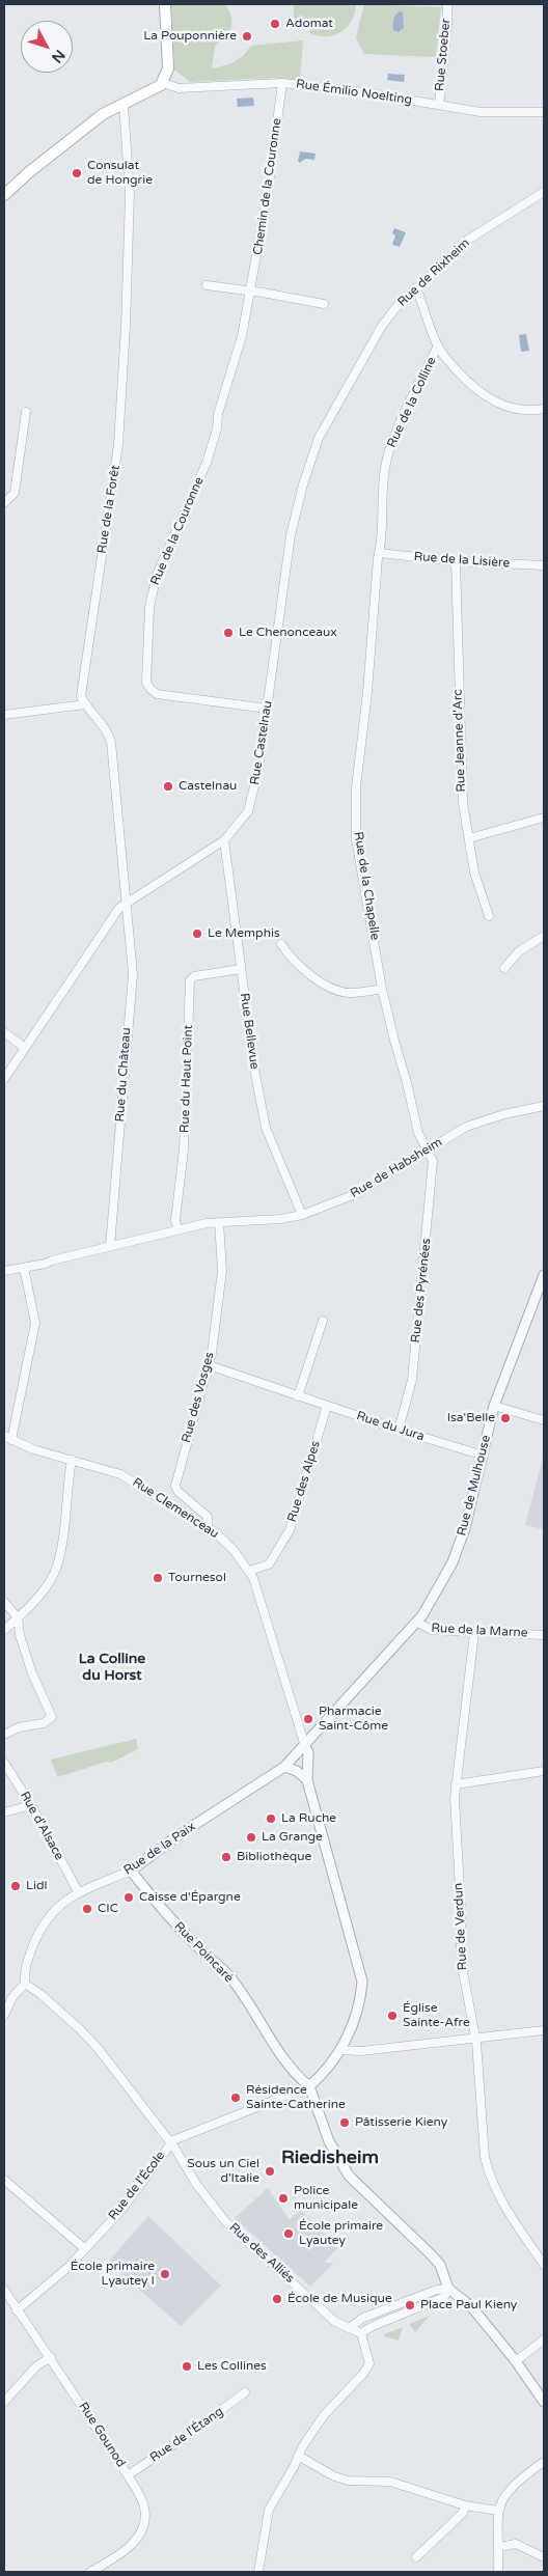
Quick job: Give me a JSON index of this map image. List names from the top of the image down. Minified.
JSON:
{"streets":{"street":["Rue Stoeber","Rue Émilio Noelting","Chemin de la Couronne","Rue de Rixheim","Rue de la Colline","Rue de la Forêt","Rue de la Couronne","Rue de la Lisière","Rue Jeanne d'Arc","Rue Castelnau","Rue de la Chapelle","Rue Bellevue","Rue du Château","Rue du Haut Point","Rue de Habsheim","Rue des Pyrénées","Rue des Vosges","Rue du Jura","Rue des Alpes","Rue de Mulhouse","Rue Clemenceau","Rue de la Marne","Rue d'Alsace","Rue de la Paix","Rue de Verdun","Rue Poincaré","Rue de l'École","Rue des Alliés","Rue Gounod","Rue de l'Étang"]},"crossings":[["Rue Stoeber","Rue Émilio Noelting"],["Rue Émilio Noelting","Chemin de la Couronne"],["Chemin de la Couronne","Rue de la Couronne"],["Rue de Rixheim","Rue de la Colline"],["Rue de Rixheim","Rue Castelnau"],["Rue de la Colline","Rue de la Lisière"],["Rue de la Colline","Rue de la Chapelle"],["Rue de la Couronne","Rue Castelnau"],["Rue de la Lisière","Rue Jeanne d'Arc"],["Rue de la Lisière","Rue de la Chapelle"],["Rue Castelnau","Rue Bellevue"],["Rue Castelnau","Rue du Château"],["Rue de la Chapelle","Rue de Habsheim"],["Rue de la Chapelle","Rue des Pyrénées"],["Rue Bellevue","Rue du Haut Point"],["Rue Bellevue","Rue de Habsheim"],["Rue du Château","Rue de Habsheim"],["Rue du Haut Point","Rue de Habsheim"],["Rue de Habsheim","Rue des Pyrénées"],["Rue de Habsheim","Rue des Vosges"],["Rue des Pyrénées","Rue du Jura"],["Rue des Vosges","Rue du Jura"],["Rue des Vosges","Rue Clemenceau"],["Rue du Jura","Rue des Alpes"],["Rue du Jura","Rue de Mulhouse"],["Rue des Alpes","Rue Clemenceau"],["Rue de Mulhouse","Rue Clemenceau"],["Rue de Mulhouse","Rue de la Marne"],["Rue de Mulhouse","Rue de la Paix"],["Rue Clemenceau","Rue de la Paix"],["Rue de la Marne","Rue de Verdun"],["Rue d'Alsace","Rue de la Paix"],["Rue de la Paix","Rue Poincaré"],["Rue de la Paix","Rue des Alliés"],["Rue Poincaré","Rue de l'École"],["Rue de l'École","Rue des Alliés"],["Rue de l'École","Rue Gounod"],["Rue Gounod","Rue de l'Étang"]],"districts":["La Colline du Horst","Riedisheim"],"places":["Adomat","La Pouponnière","Consulat de Hongrie","Le Chenonceaux","Castelnau","Le Memphis","Isa'Belle","Tournesol","Pharmacie Saint-Côme","La Ruche","La Grange","Bibliothèque","Lidl","Caisse d'Épargne","CIC","Église Sainte-Afre","Résidence Sainte-Catherine","Pâtisserie Kieny","Sous un Ciel d'Italie","Police municipale","École primaire Lyautey","École primaire Lyautey I","École de Musique","Place Paul Kieny","Les Collines"],"north":"bottom right"}
